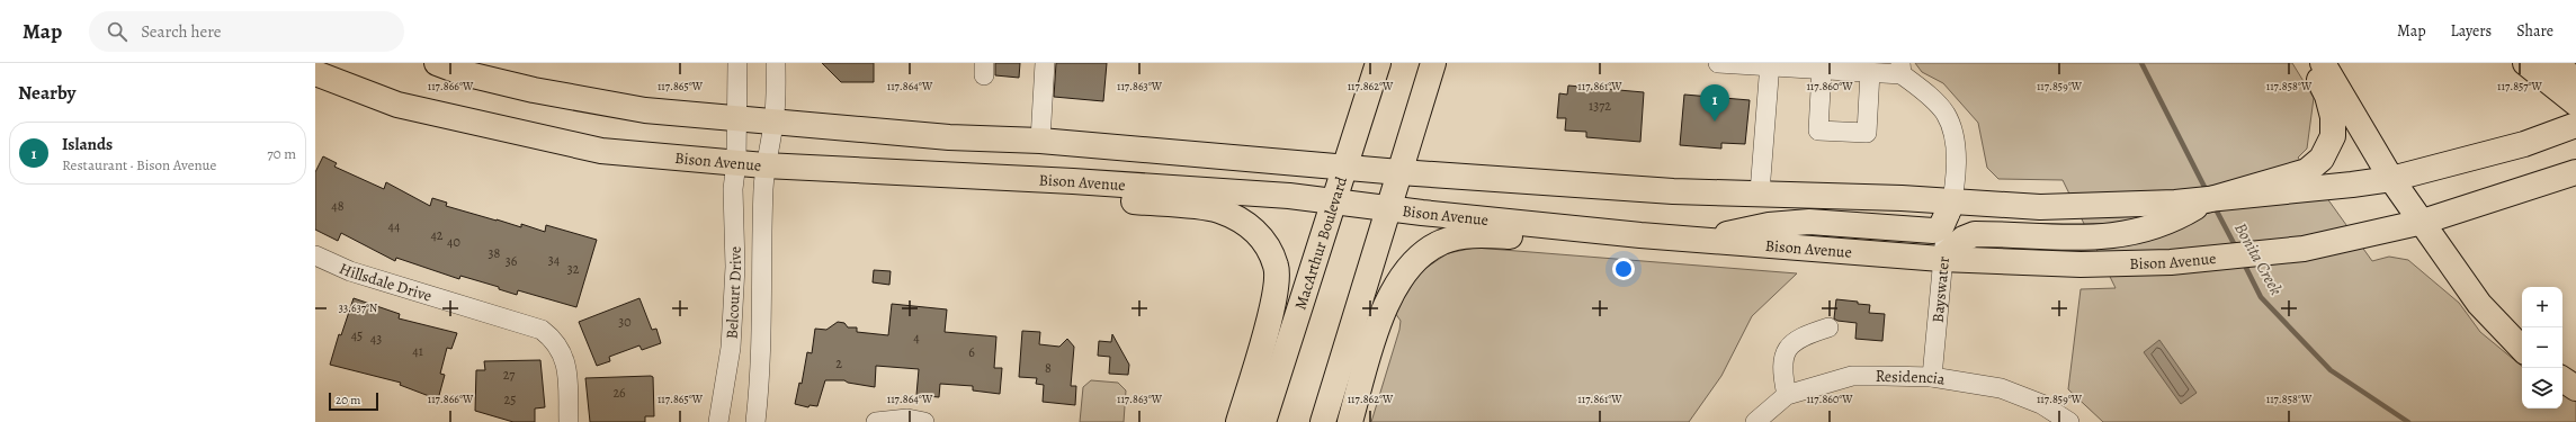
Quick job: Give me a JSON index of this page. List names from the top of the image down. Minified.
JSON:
{"streets":{"main road":["Bison Avenue","MacArthur Boulevard"],"street":["Hillsdale Drive","Bayswater","Belcourt Drive","Residencia"]},"crossings":[["Bison Avenue","MacArthur Boulevard"],["Bison Avenue","Bayswater"],["Bison Avenue","Belcourt Drive"],["Bayswater","Residencia"]],"water":["Bonita Creek"],"house_numbers":["1372","48","44","42","40","38","34","36","32","30","45","4","43","41","6","2","8","27","26","25"],"scale_bar":"20 m","page":{"header":"Map","search":"Search here","nav":["Map","Layers","Share"],"heading":"Nearby","pins":"1","list":[{"mark":"1","name":"Islands","note":"Restaurant · Bison Avenue","value":"70 m"}],"map_buttons":["+","−"],"scale":"20 m"},"coordinates":["117.866°W","117.865°W","117.864°W","117.863°W","117.862°W","117.861°W","117.860°W","117.859°W","117.858°W","117.857°W","33.637°N"]}
